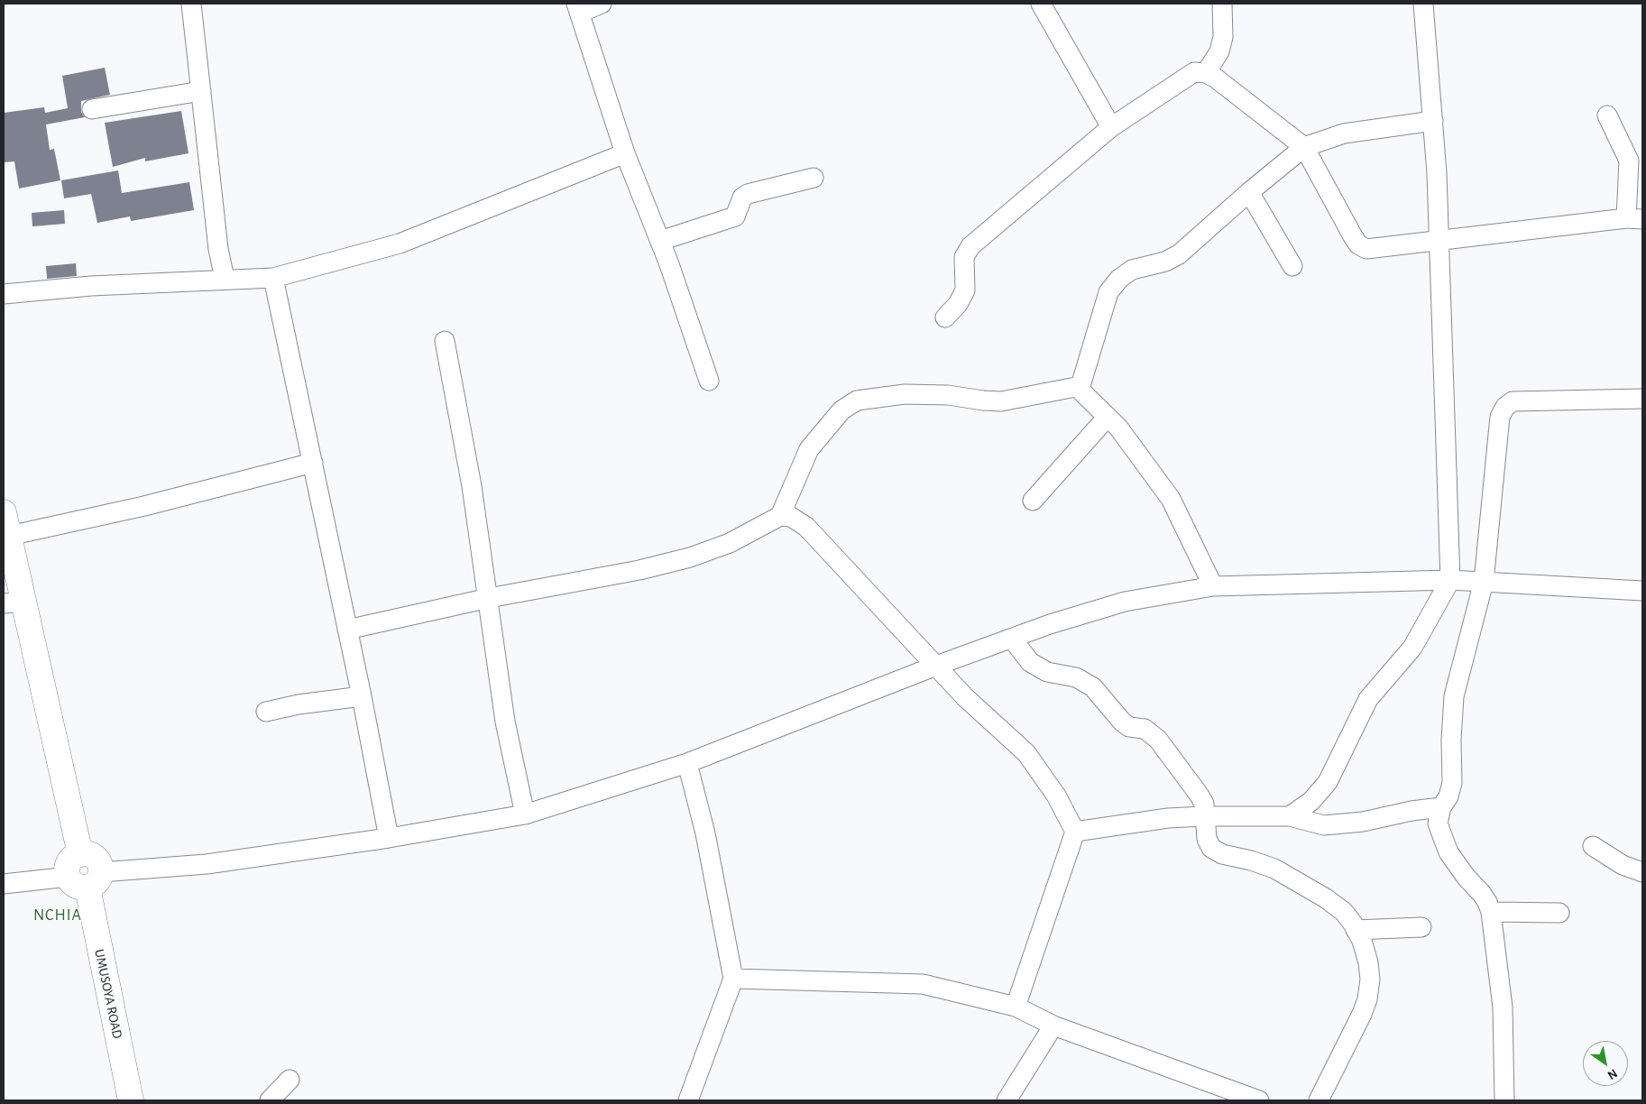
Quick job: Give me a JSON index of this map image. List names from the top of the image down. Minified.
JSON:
{"streets":{"main road":["UMUSOYA ROAD"]},"districts":["NCHIA"],"north":"bottom right"}
